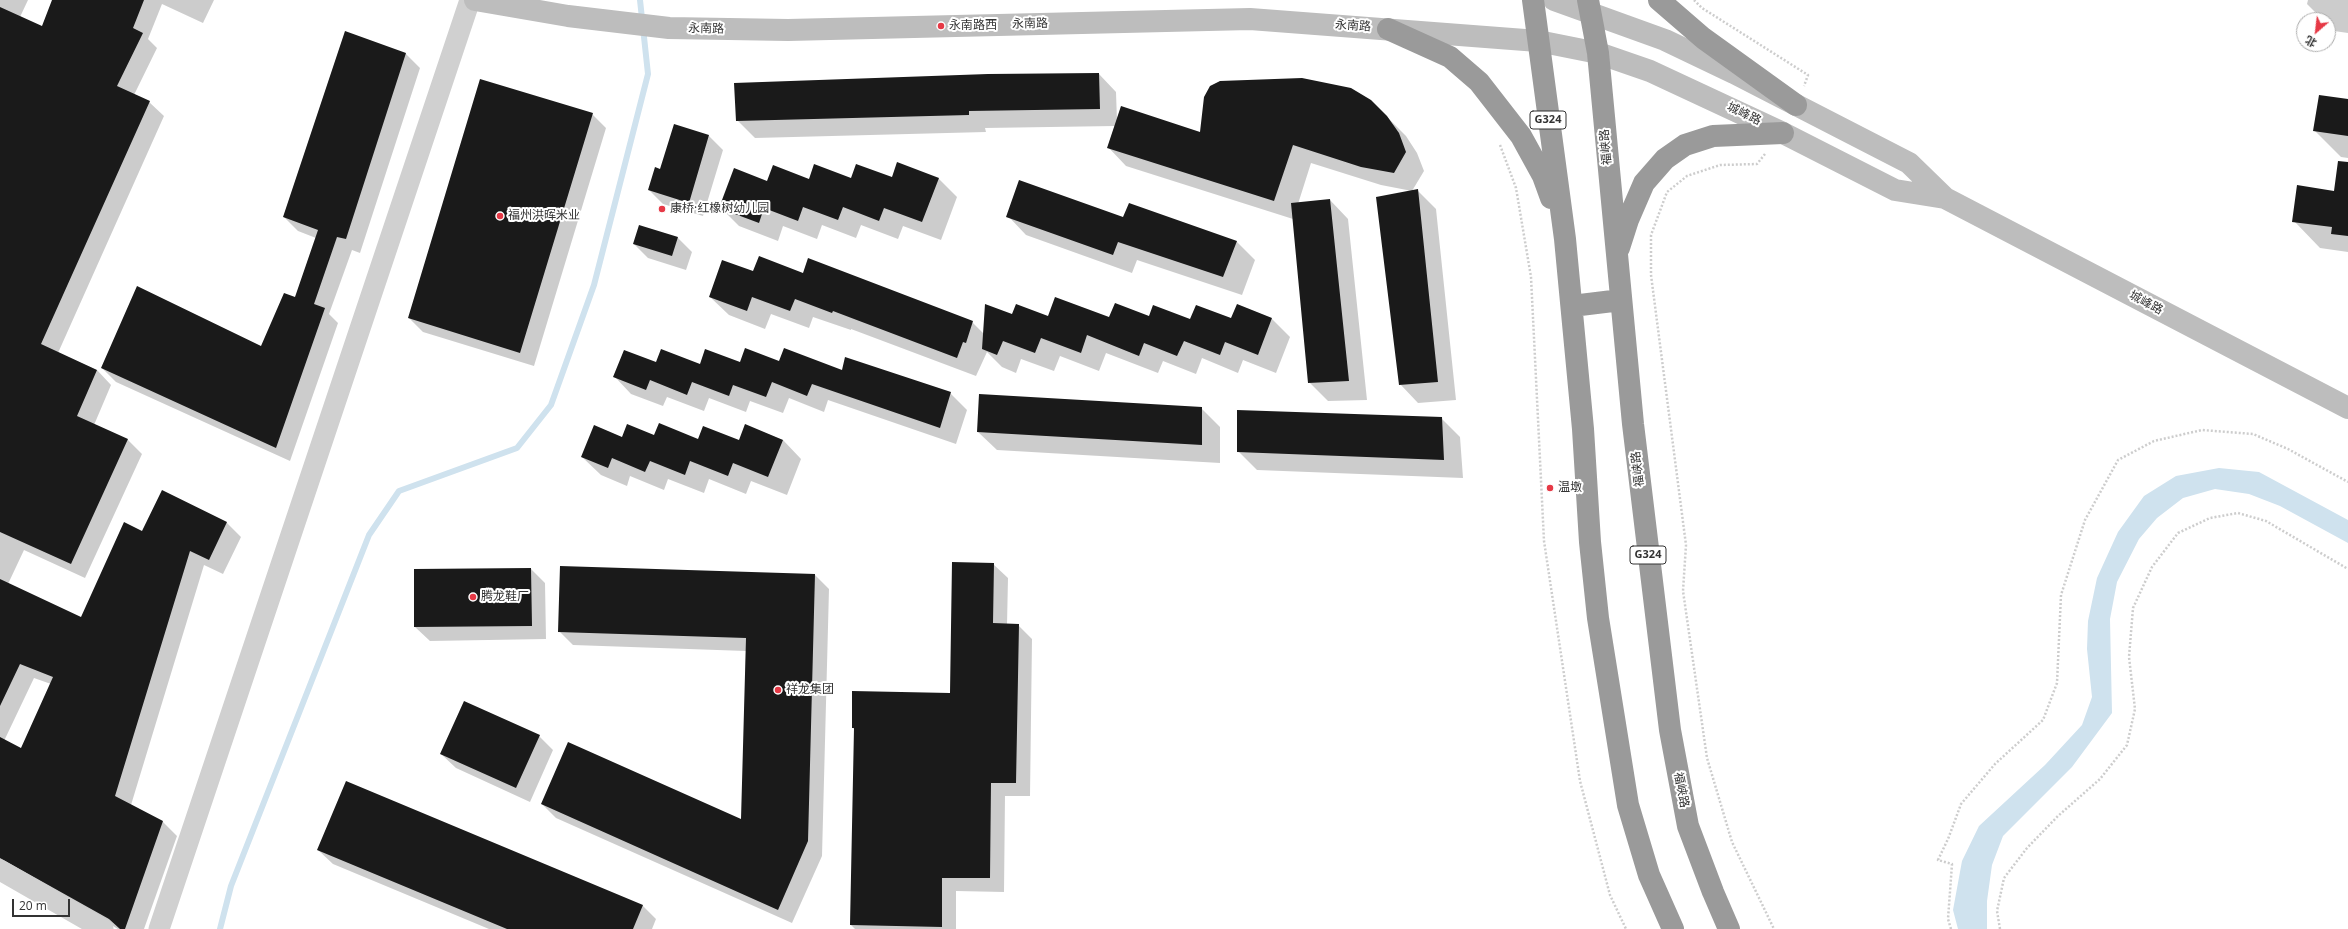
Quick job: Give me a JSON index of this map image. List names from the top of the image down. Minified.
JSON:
{"streets":{"highway":["G324","福峡路"],"main road":["永南路","城峰路"]},"crossings":[["永南路","城峰路"],["永南路","G324"],["城峰路","G324"],["城峰路","福峡路"]],"places":["永南路西","康桥·红橡树幼儿园","福州洪晖米业","温墩","腾龙鞋厂","祥龙集团"],"scale_bar":"20 m","north":"bottom left"}
